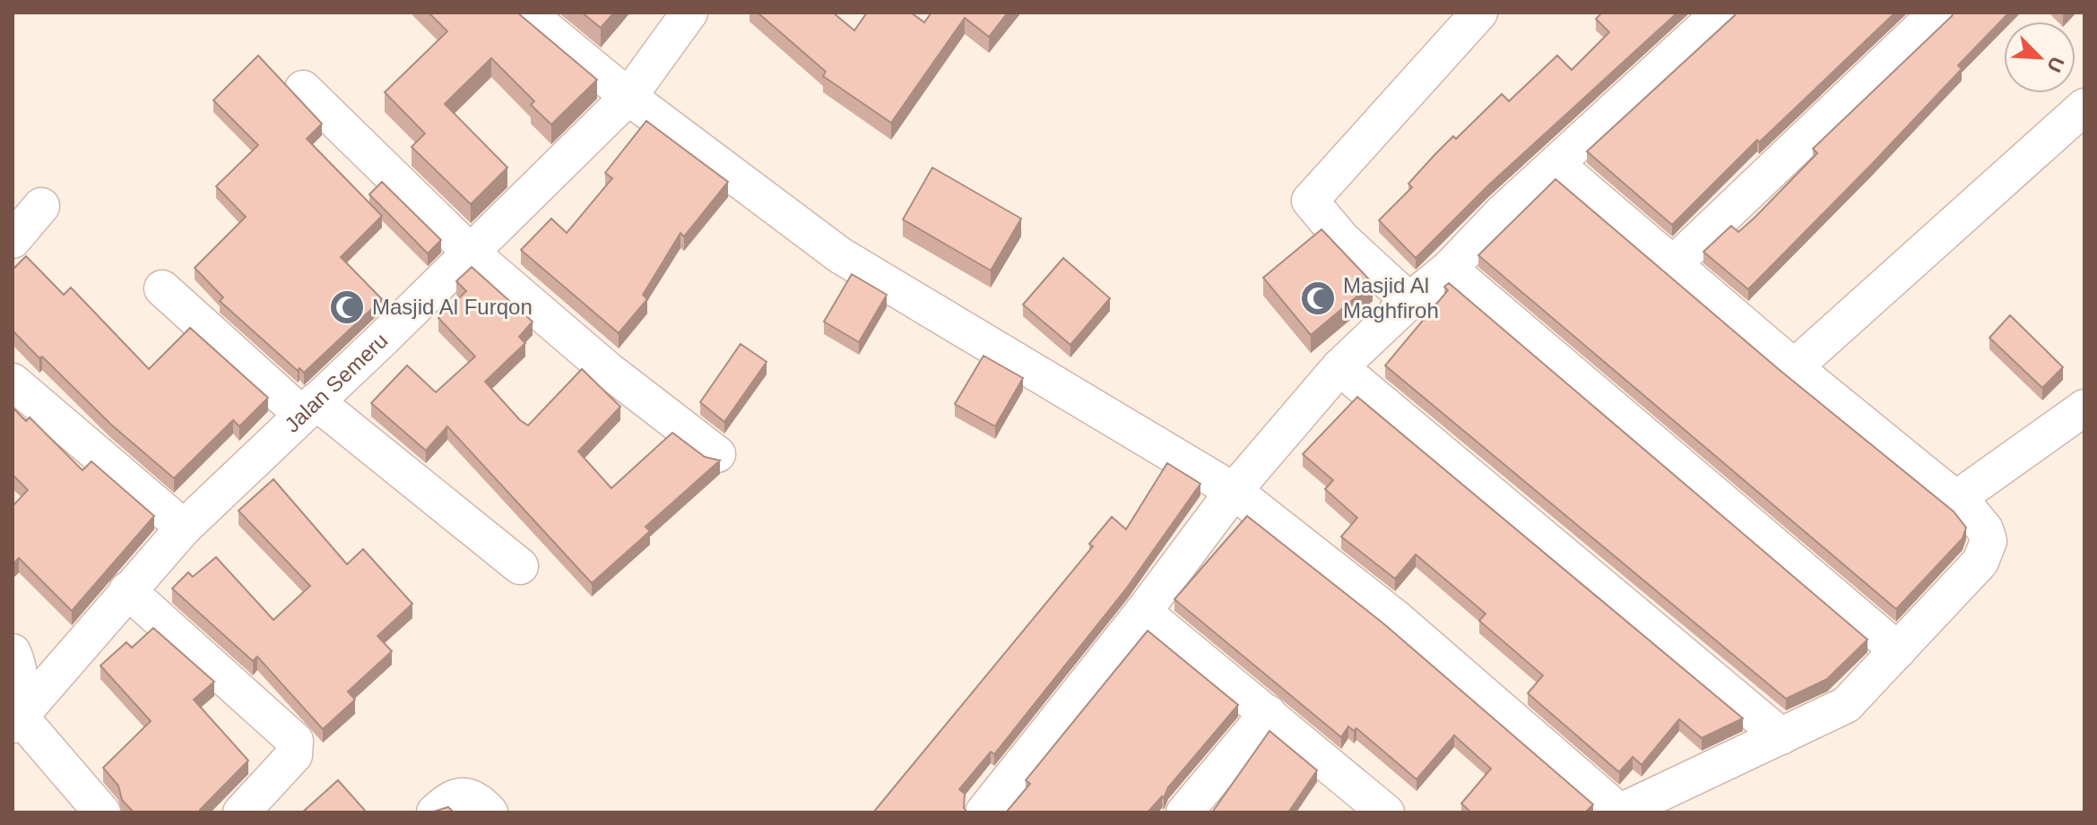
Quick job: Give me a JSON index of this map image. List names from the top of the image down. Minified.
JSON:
{"streets":{"street":["Jalan Semeru"]},"places":{"mosque":["Masjid Al Maghfiroh","Masjid Al Furqon"]},"north":"bottom right"}
